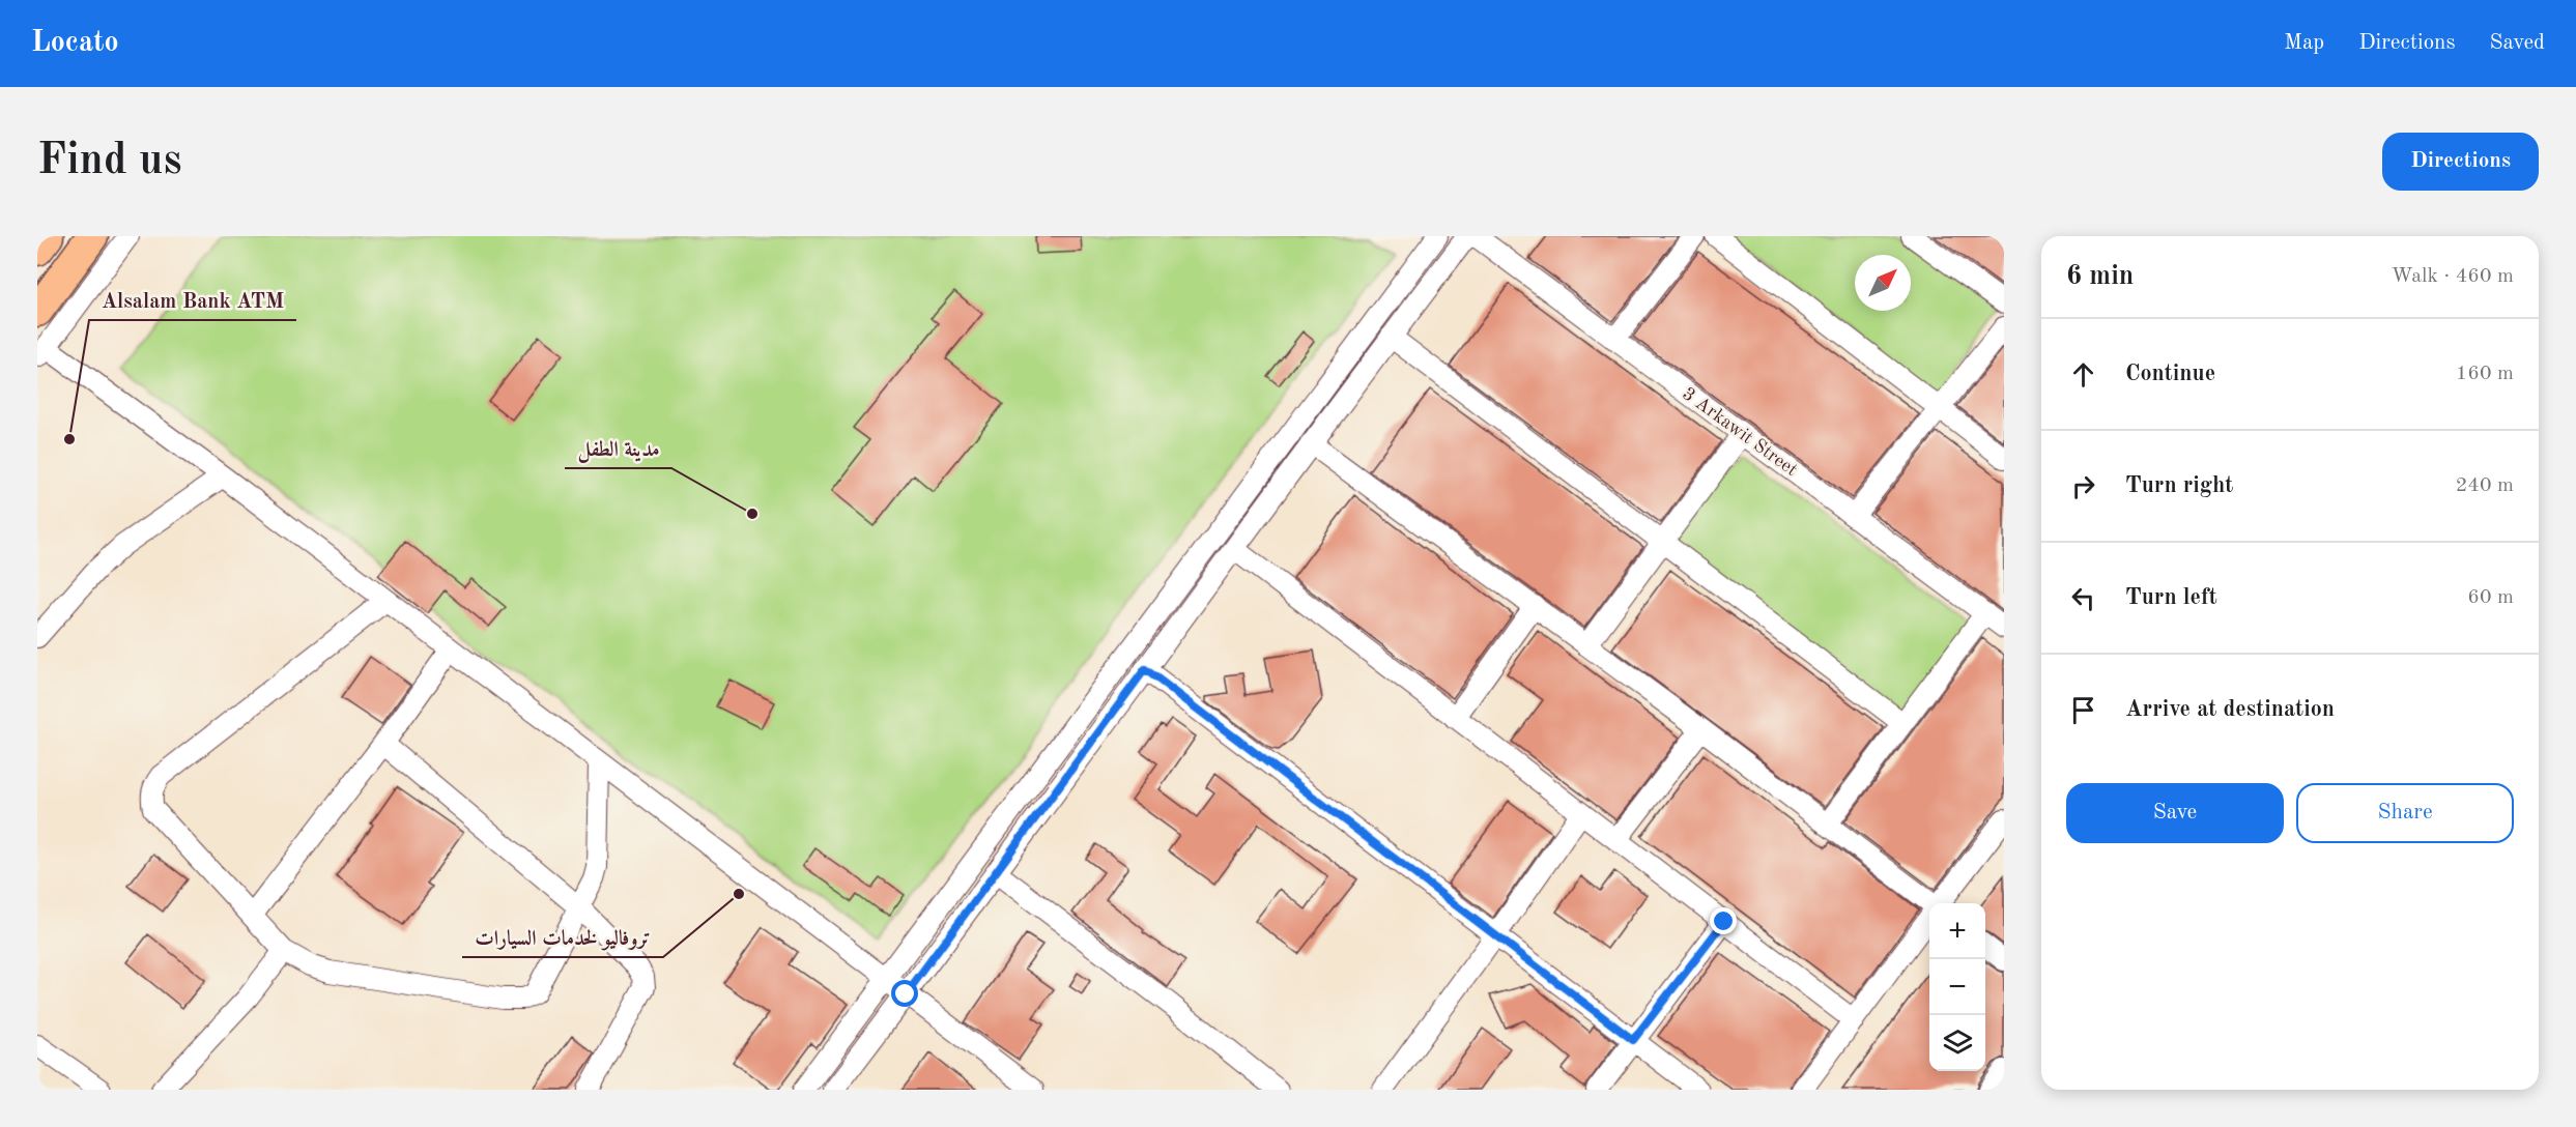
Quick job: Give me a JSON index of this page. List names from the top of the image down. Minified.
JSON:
{"streets":{"street":["3 Arkawit Street"]},"places":["Alsalam Bank ATM","مدينة الطفل","تروفاليو لخدمات السيارات"],"north":"top right","page":{"header":"Locato","nav":["Map","Directions","Saved"],"buttons":["Directions",["Save","Share"]],"title":"Find us","heading":["6 min","Walk · 460 m"],"list":[["Continue","160 m"],["Turn right","240 m"],["Turn left","60 m"],"Arrive at destination"],"map_buttons":["+","−"]}}
